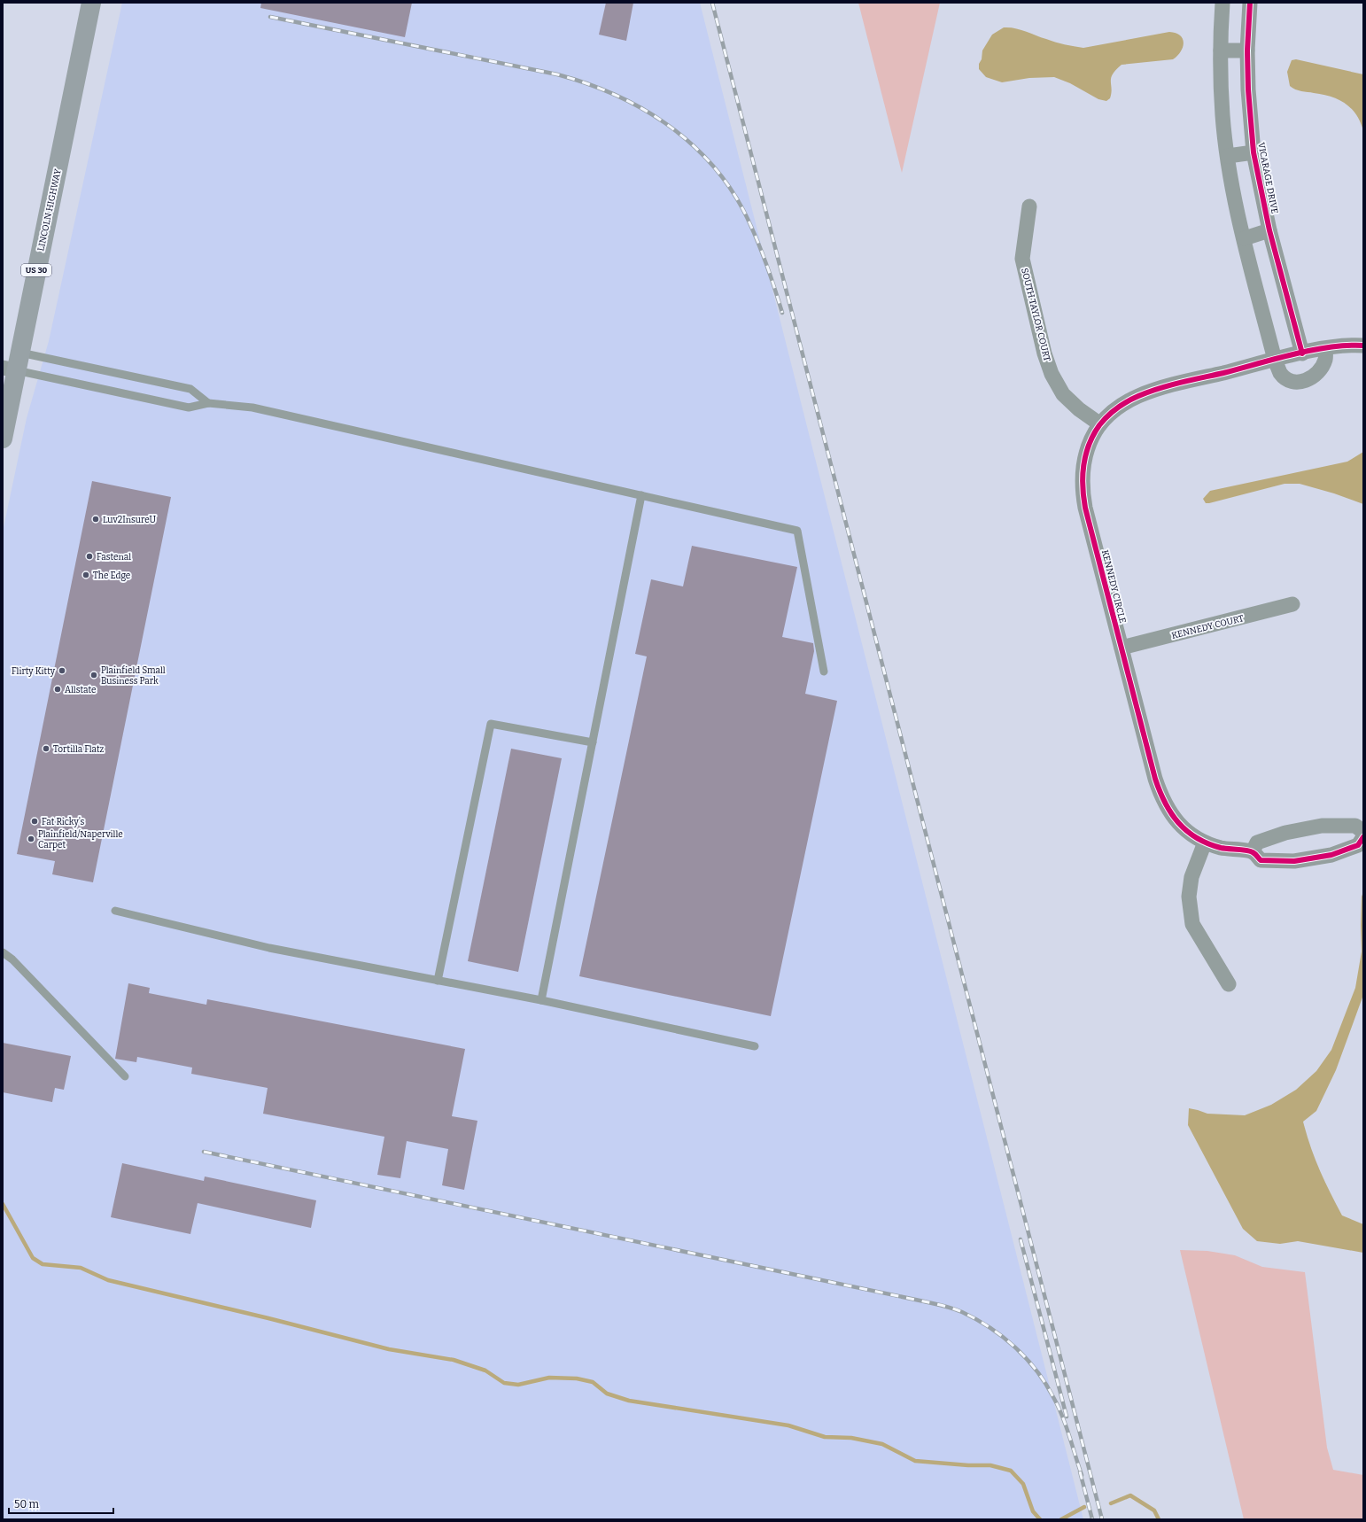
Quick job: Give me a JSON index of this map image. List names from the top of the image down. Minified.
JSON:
{"streets":{"main road":["LINCOLN HIGHWAY","US 30"],"street":["VICARAGE DRIVE","SOUTH TAYLOR COURT","KENNEDY CIRCLE","KENNEDY COURT"]},"crossings":[["VICARAGE DRIVE","KENNEDY CIRCLE"],["SOUTH TAYLOR COURT","KENNEDY CIRCLE"],["KENNEDY CIRCLE","KENNEDY COURT"]],"places":["Luv2InsureU","Fastenal","The Edge","Flirty Kitty","Plainfield Small Business Park","Allstate","Tortilla Flatz","Fat Ricky's","Plainfield/Naperville Carpet"],"scale_bar":"50 m"}
